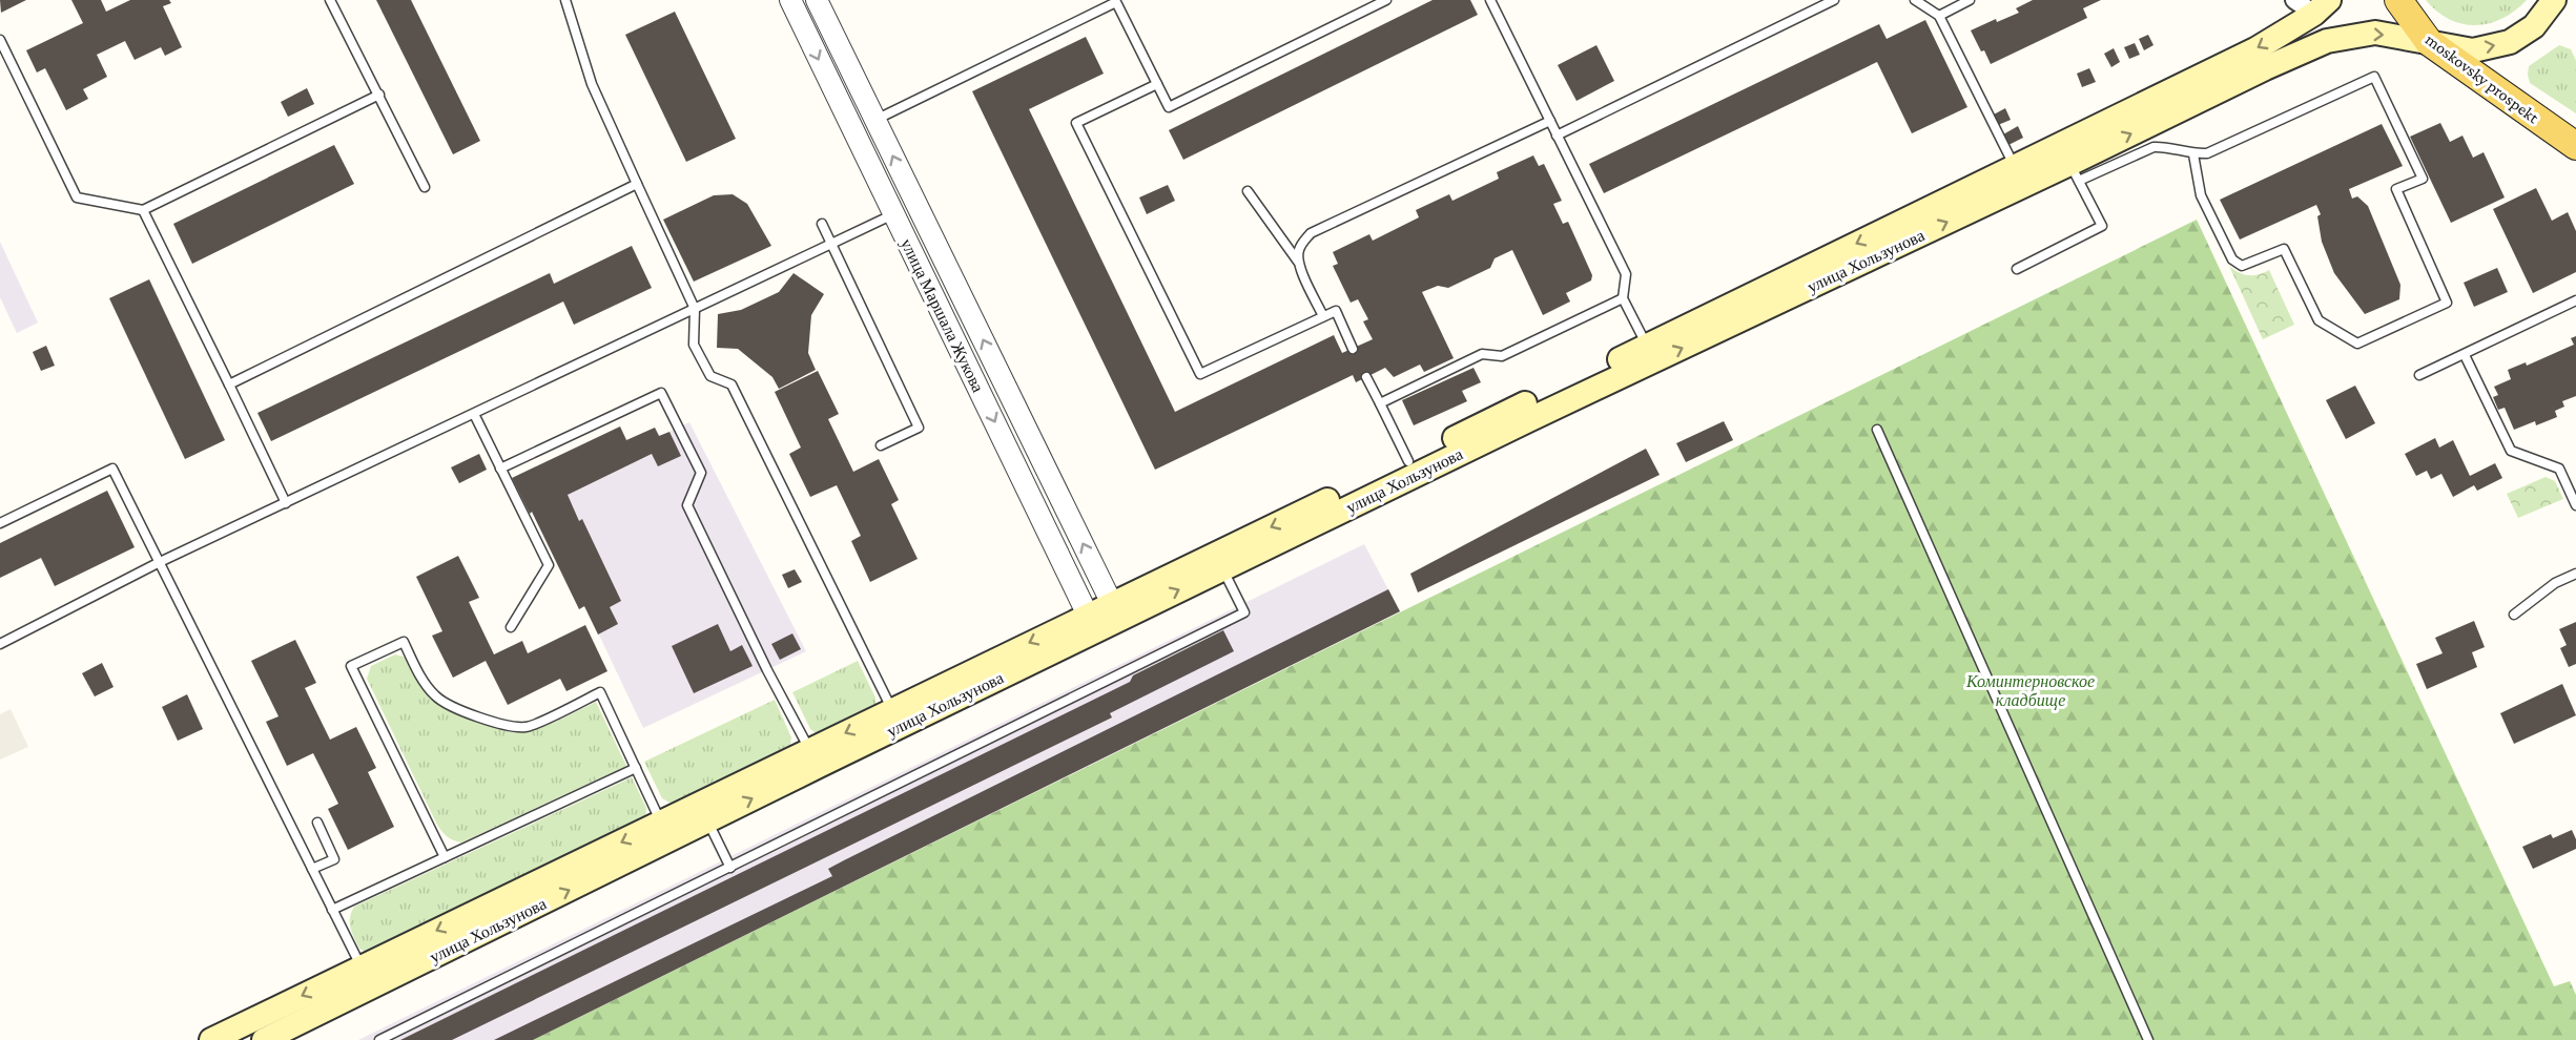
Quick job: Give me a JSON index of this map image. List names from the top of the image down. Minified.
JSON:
{"streets":{"main road":["moskovsky prospekt","улица Хользунова"],"street":["улица Маршала Жукова"]},"crossings":[["moskovsky prospekt","улица Хользунова"],["улица Хользунова","улица Маршала Жукова"]],"parks":["Коминтерновское кладбище"]}
